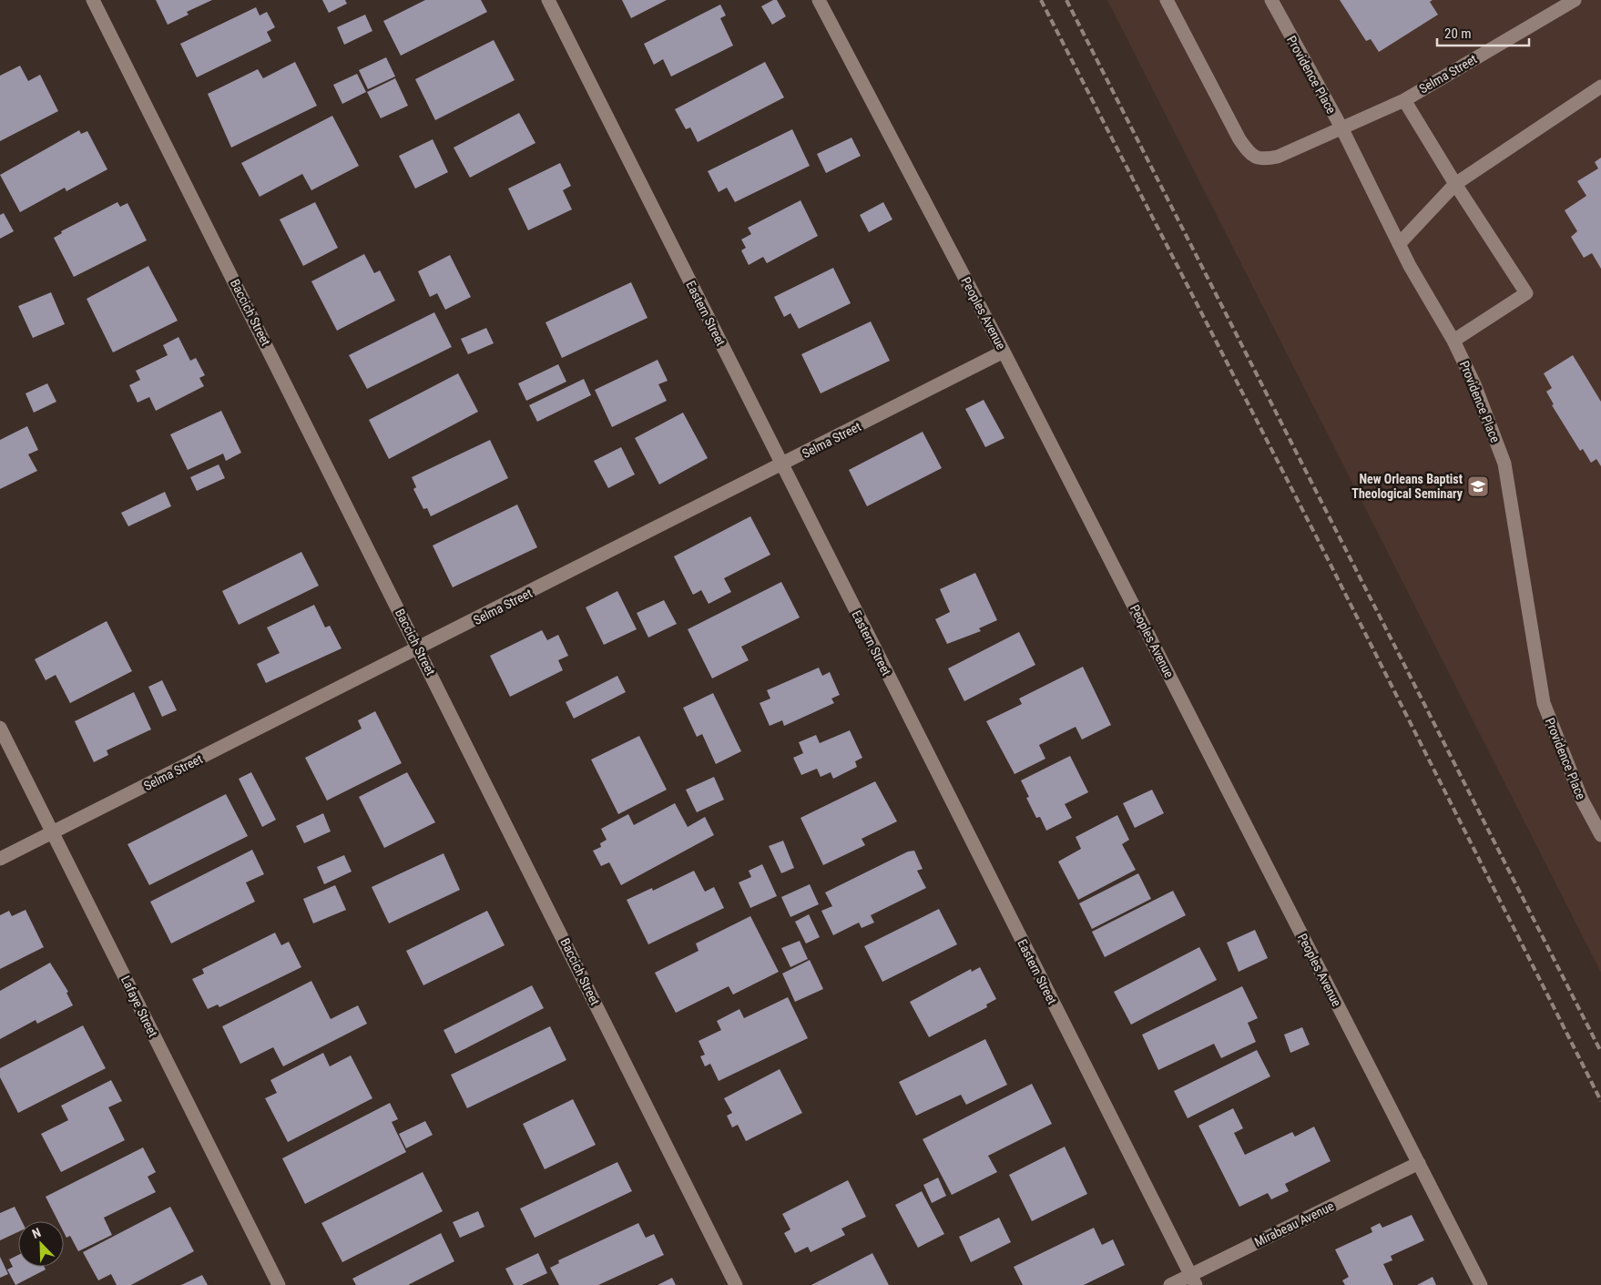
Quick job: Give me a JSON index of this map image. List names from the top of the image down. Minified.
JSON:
{"streets":{"street":["Selma Street","Providence Place","Baccich Street","Eastern Street","Peoples Avenue","Lafaye Street","Mirabeau Avenue"]},"crossings":[["Selma Street","Providence Place"],["Selma Street","Baccich Street"],["Selma Street","Eastern Street"],["Selma Street","Peoples Avenue"],["Selma Street","Lafaye Street"],["Eastern Street","Mirabeau Avenue"],["Peoples Avenue","Mirabeau Avenue"]],"places":{"school or university":["New Orleans Baptist Theological Seminary"]},"scale_bar":"20 m","north":"top left"}
